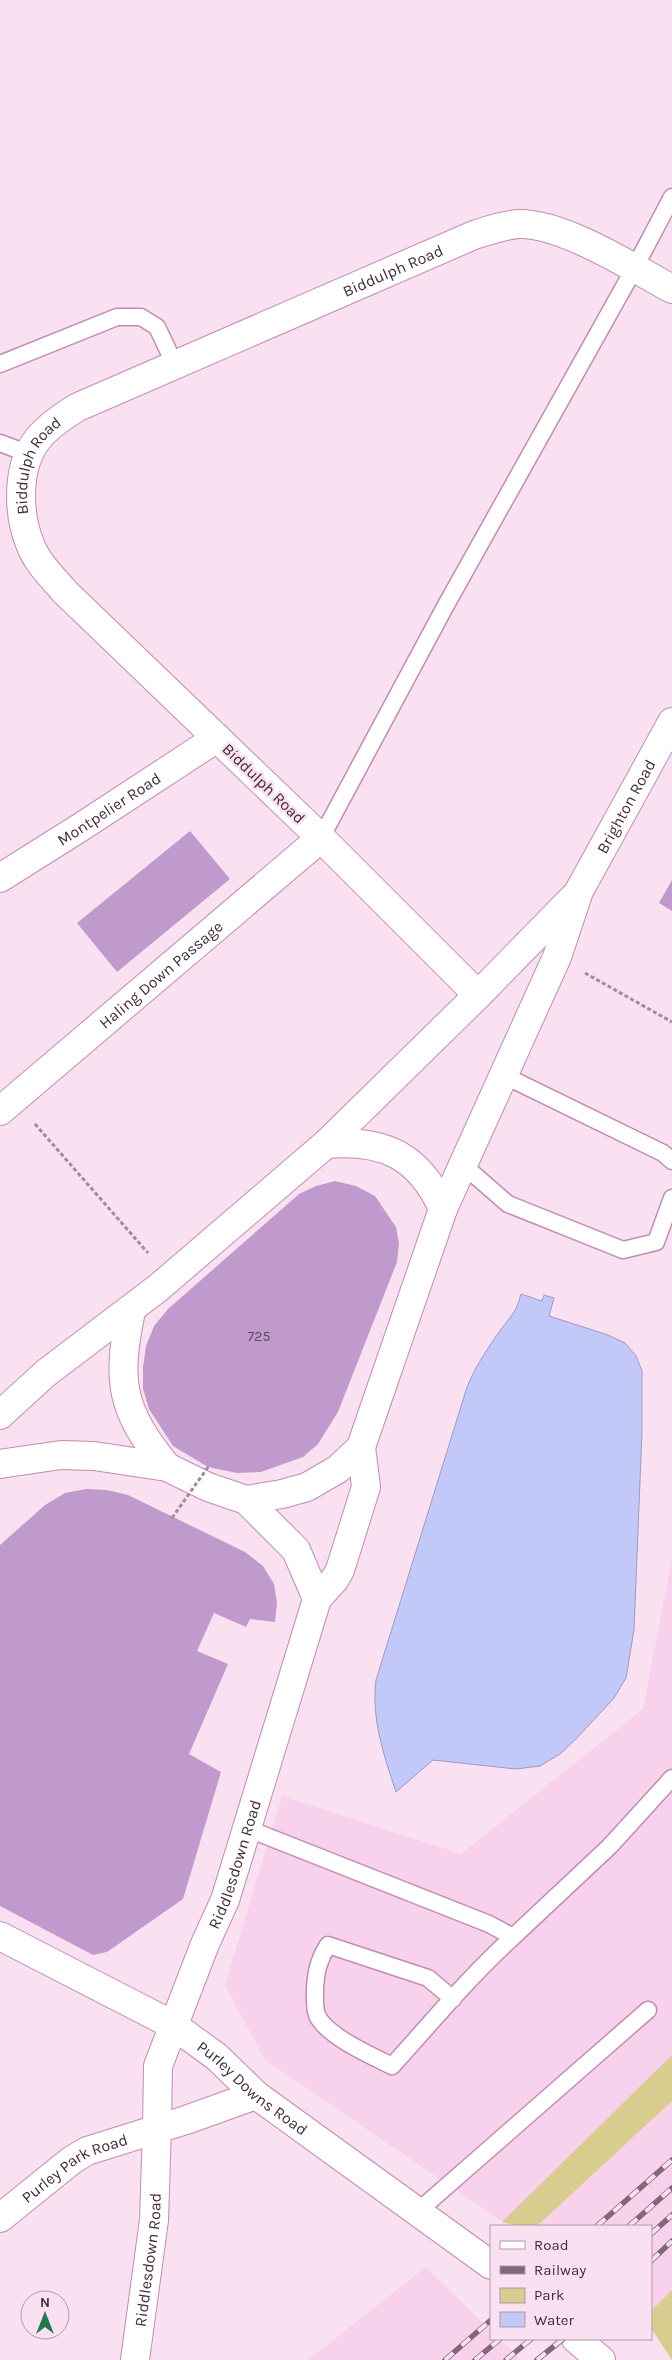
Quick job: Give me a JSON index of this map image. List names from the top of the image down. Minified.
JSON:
{"streets":{"street":["Biddulph Road","Brighton Road","Montpelier Road","Haling Down Passage","Riddlesdown Road","Purley Downs Road","Purley Park Road"]},"crossings":[["Biddulph Road","Montpelier Road"],["Biddulph Road","Haling Down Passage"],["Riddlesdown Road","Purley Downs Road"],["Riddlesdown Road","Purley Park Road"]],"house_numbers":["725"],"legend":["Road","Railway","Park","Water"],"north":"top"}
